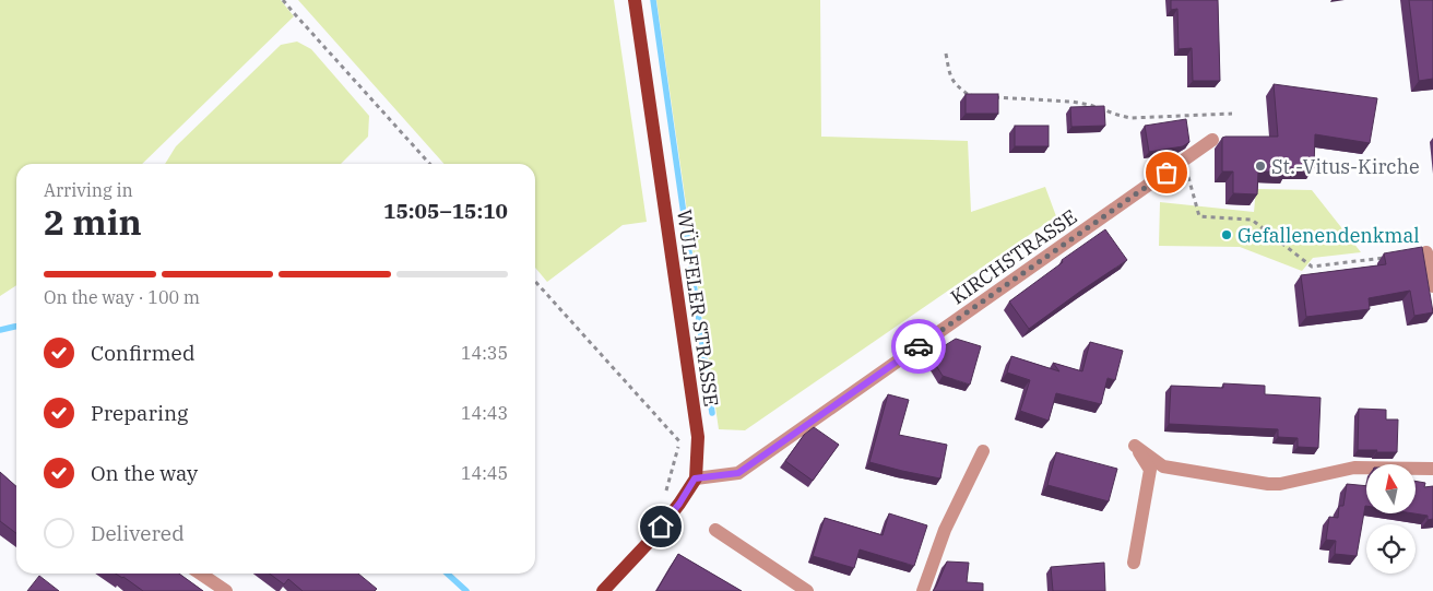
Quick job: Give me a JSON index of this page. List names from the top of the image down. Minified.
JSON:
{"streets":{"main road":["WÜLFELER STRASSE"],"street":["KIRCHSTRASSE"]},"crossings":[["KIRCHSTRASSE","WÜLFELER STRASSE"]],"places":["St.-Vitus-Kirche","Gefallenendenkmal"],"north":"top","page":{"heading":["2 min","Arriving in","15:05–15:10"],"bar":"On the way · 100 m","list":[["Confirmed","14:35"],["Preparing","14:43"],["On the way","14:45"],"Delivered"]}}
